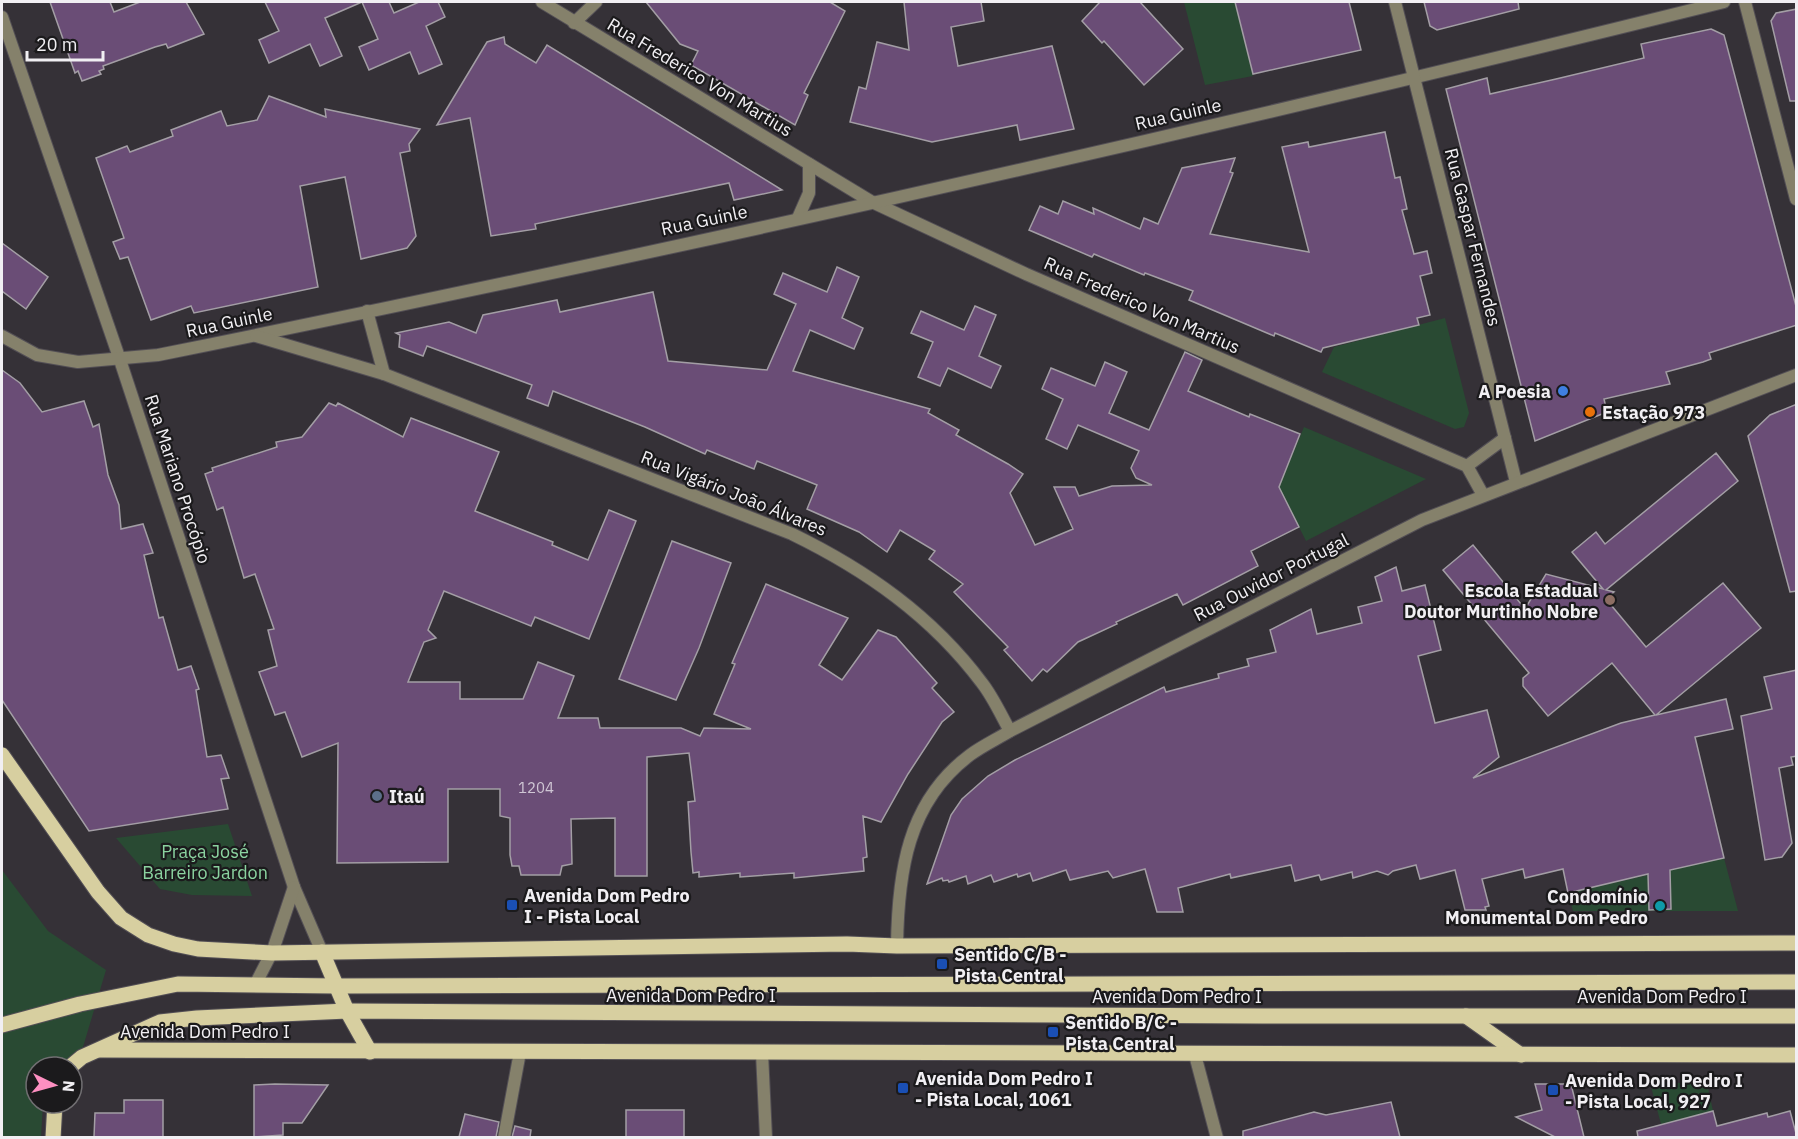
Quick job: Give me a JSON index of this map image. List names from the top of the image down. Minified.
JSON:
{"streets":{"main road":["Avenida Dom Pedro I"],"street":["Rua Frederico Von Martius","Rua Guinle","Rua Gaspar Fernandes","Rua Mariano Procópio","Rua Vigário João Álvares","Rua Ouvidor Portugal"]},"crossings":[["Rua Frederico Von Martius","Rua Guinle"],["Rua Guinle","Rua Gaspar Fernandes"],["Rua Guinle","Rua Mariano Procópio"],["Rua Guinle","Rua Vigário João Álvares"],["Rua Gaspar Fernandes","Rua Ouvidor Portugal"],["Rua Vigário João Álvares","Rua Ouvidor Portugal"]],"parks":["Praça José Barreiro Jardon"],"places":{"other":["A Poesia","Estação 973","Escola Estadual Doutor Murtinho Nobre","Itaú","Condomínio Monumental Dom Pedro"],"transit":["Avenida Dom Pedro I - Pista Local","Sentido C/B - Pista Central","Sentido B/C - Pista Central","Avenida Dom Pedro I - Pista Local, 1061","Avenida Dom Pedro I - Pista Local, 927"]},"house_numbers":["1204"],"scale_bar":"20 m","north":"right"}
